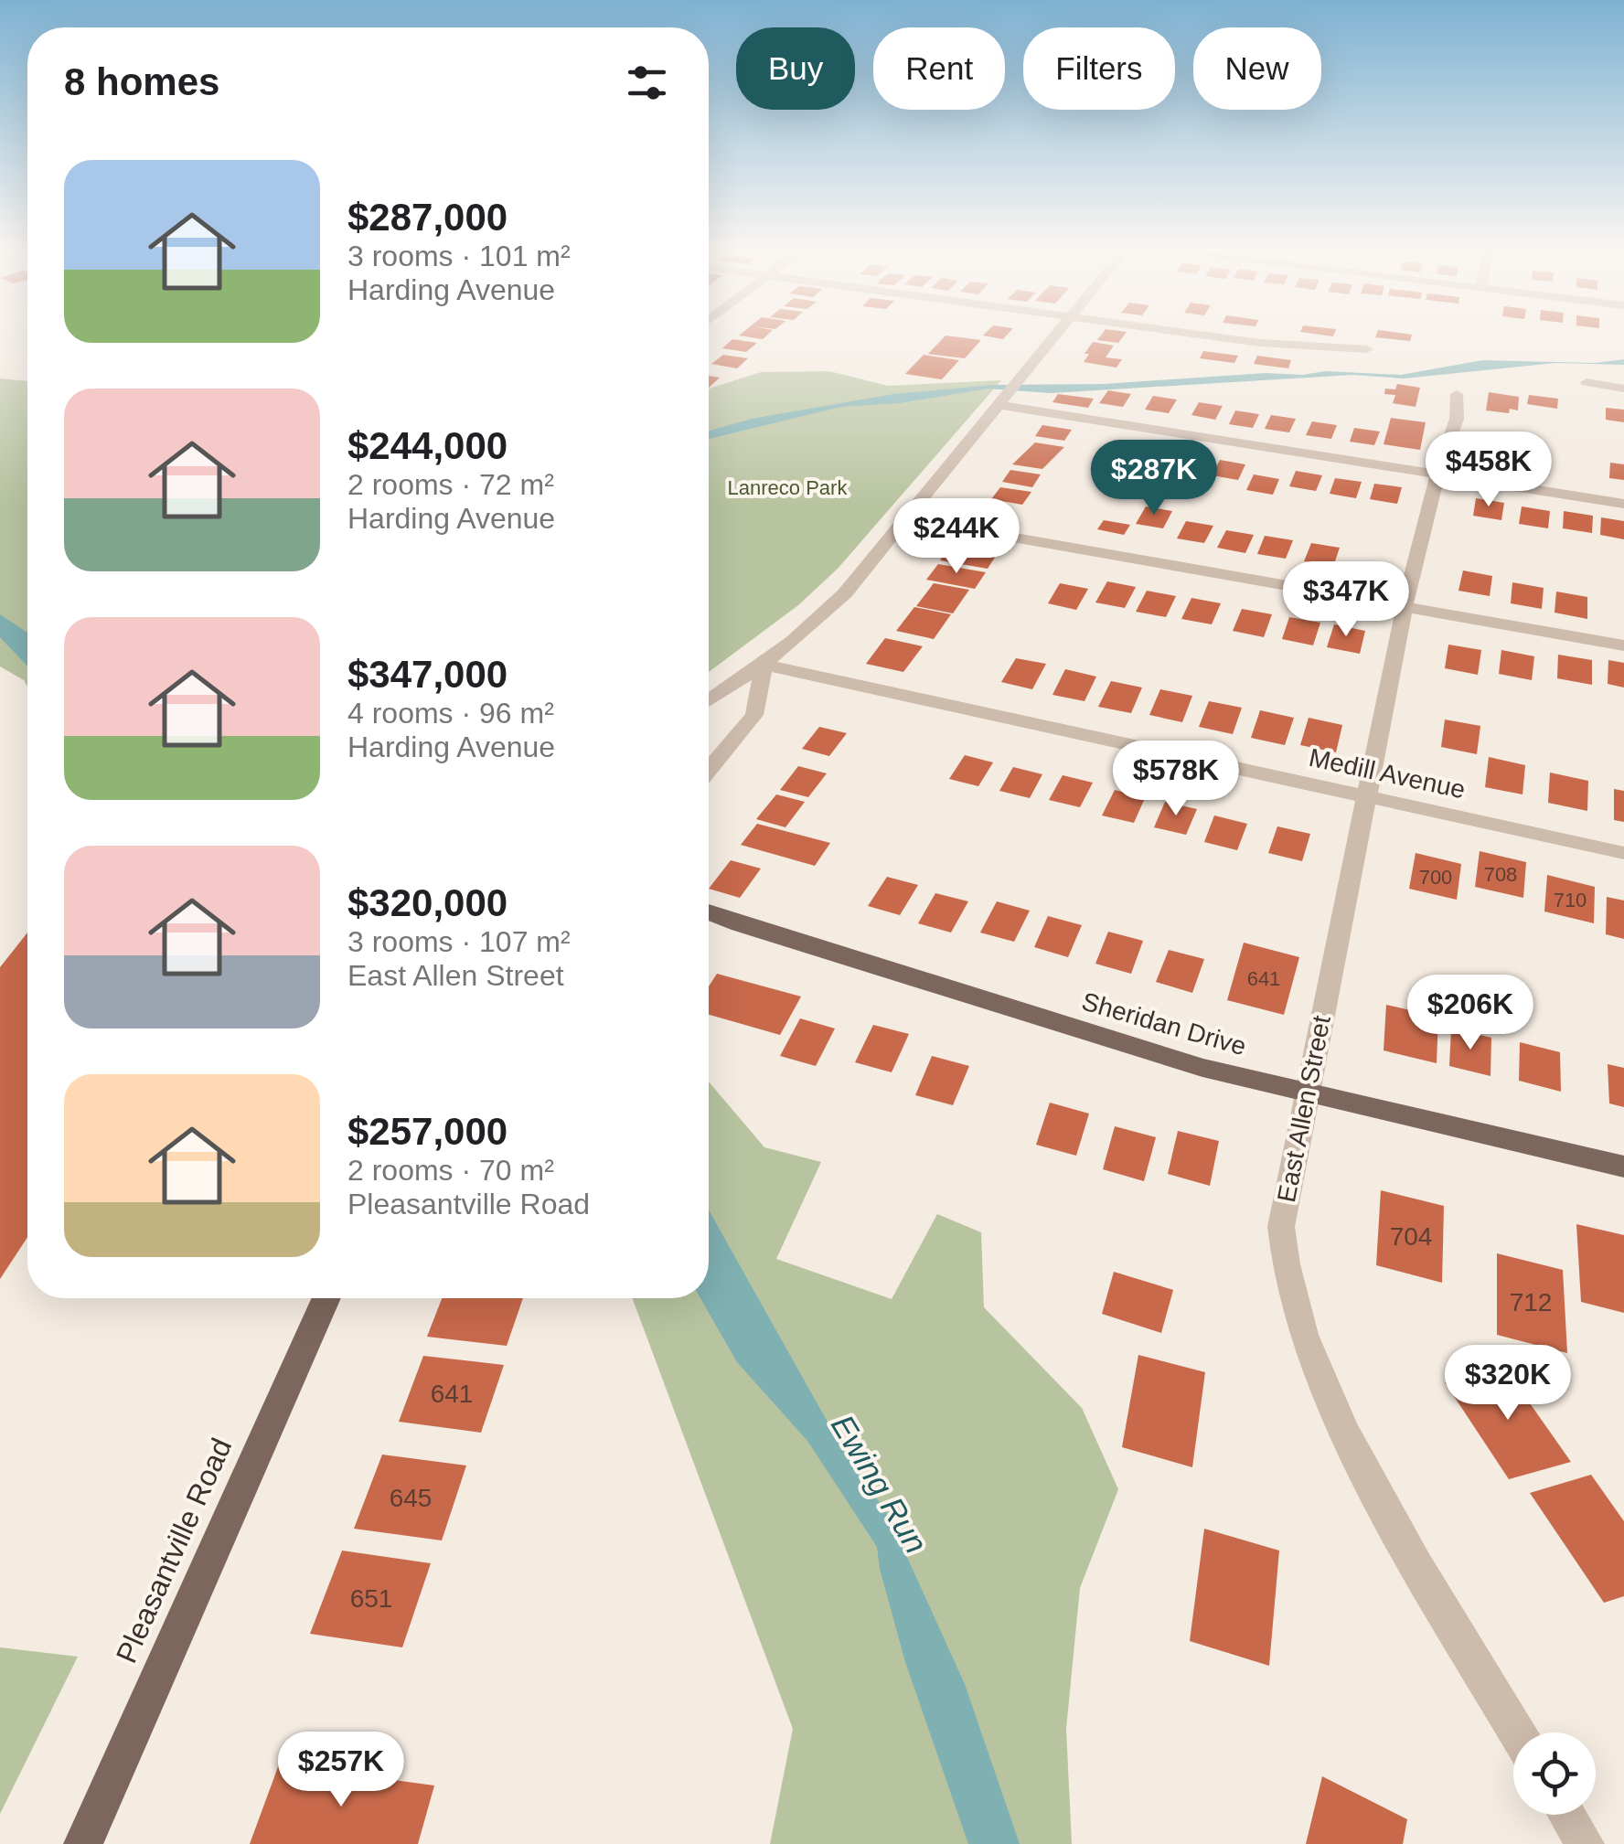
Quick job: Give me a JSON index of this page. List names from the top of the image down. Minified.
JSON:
{"streets":{"main road":["Sheridan Drive","Pleasantville Road"],"street":["Medill Avenue","East Allen Street"]},"crossings":[["Medill Avenue","East Allen Street"],["Sheridan Drive","East Allen Street"]],"water":["Ewing Run"],"parks":["Lanreco Park"],"house_numbers":["708","700","710","641","704","712","641","645","651"],"page":{"chip":["Buy","Rent","Filters","New"],"heading":"8 homes","list":[{"name":"$287,000","note":"3 rooms · 101 m² · Harding Avenue"},{"name":"$244,000","note":"2 rooms · 72 m² · Harding Avenue"},{"name":"$347,000","note":"4 rooms · 96 m² · Harding Avenue"},{"name":"$320,000","note":"3 rooms · 107 m² · East Allen Street"},{"name":"$257,000","note":"2 rooms · 70 m² · Pleasantville Road"}],"price":["$458K","$287K","$244K","$347K","$578K","$206K","$320K","$257K"]}}
